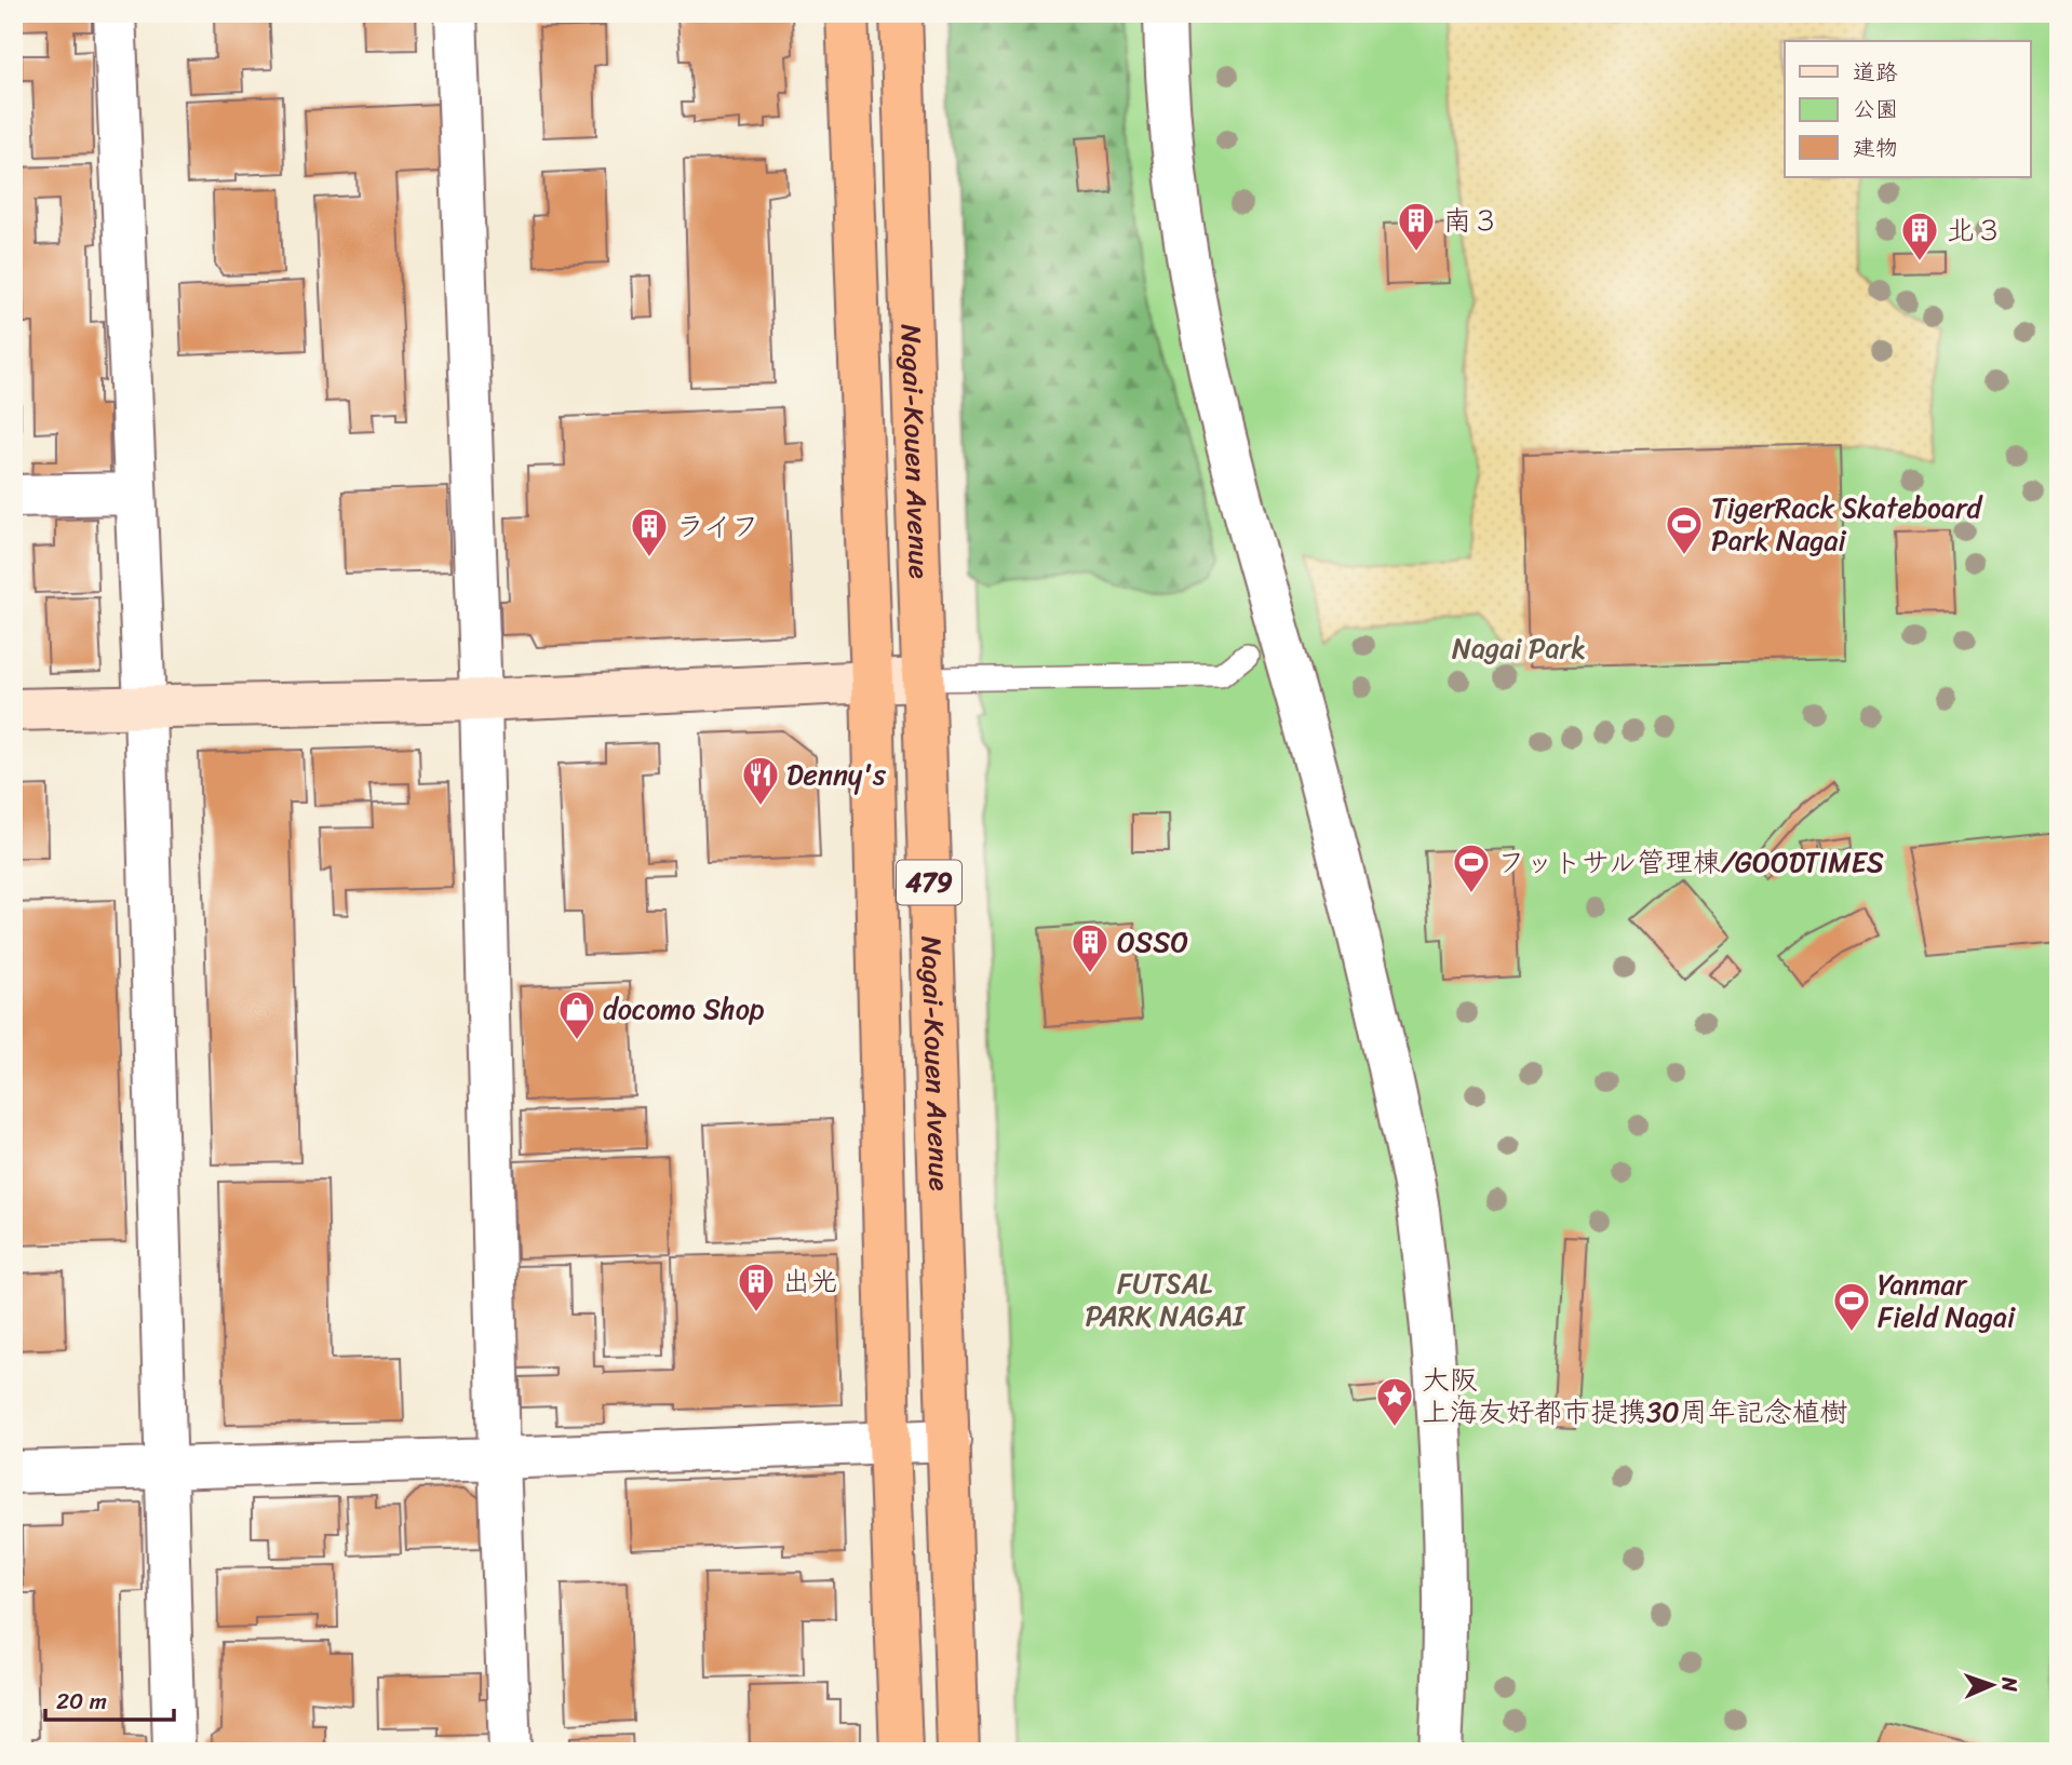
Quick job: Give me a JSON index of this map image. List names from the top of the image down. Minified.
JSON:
{"streets":{"highway":["Nagai-Kouen Avenue","479"]},"parks":["Nagai Park","FUTSAL PARK NAGAI"],"places":{"building":["南３","北３","ライフ","OSSO","出光"],"sports":["TigerRack Skateboard Park Nagai","フットサル管理棟/GOODTIMES","Yanmar Field Nagai"],"restaurant":["Denny's"],"shop":["docomo Shop"],"place":["大阪 上海友好都市提携30周年記念植樹"]},"legend":["道路","公園","建物"],"scale_bar":"20 m","north":"right"}
